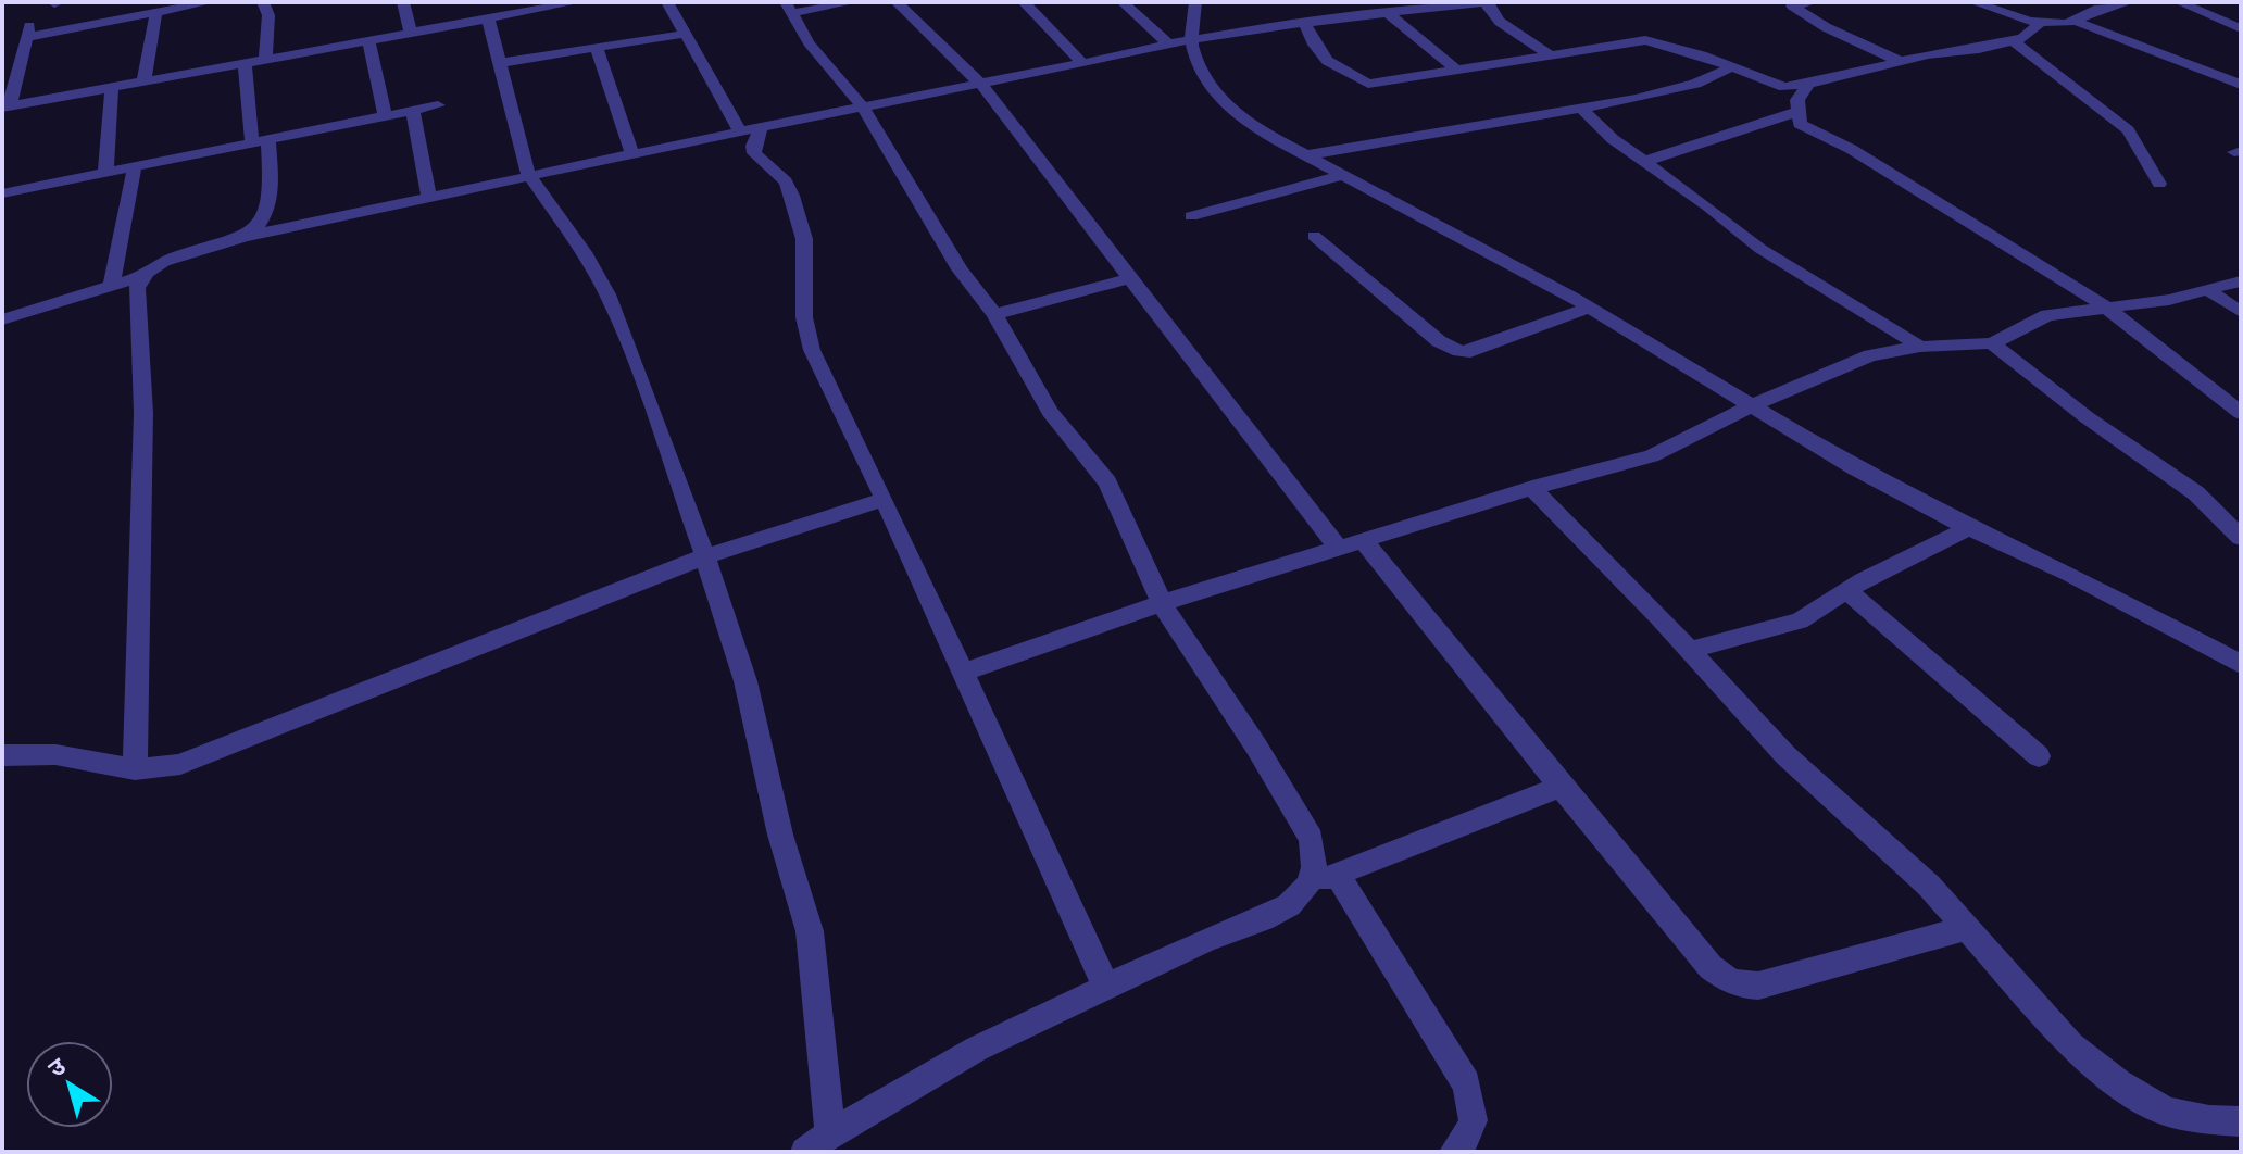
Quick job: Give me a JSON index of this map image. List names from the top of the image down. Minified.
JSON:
{"north":"top left"}
